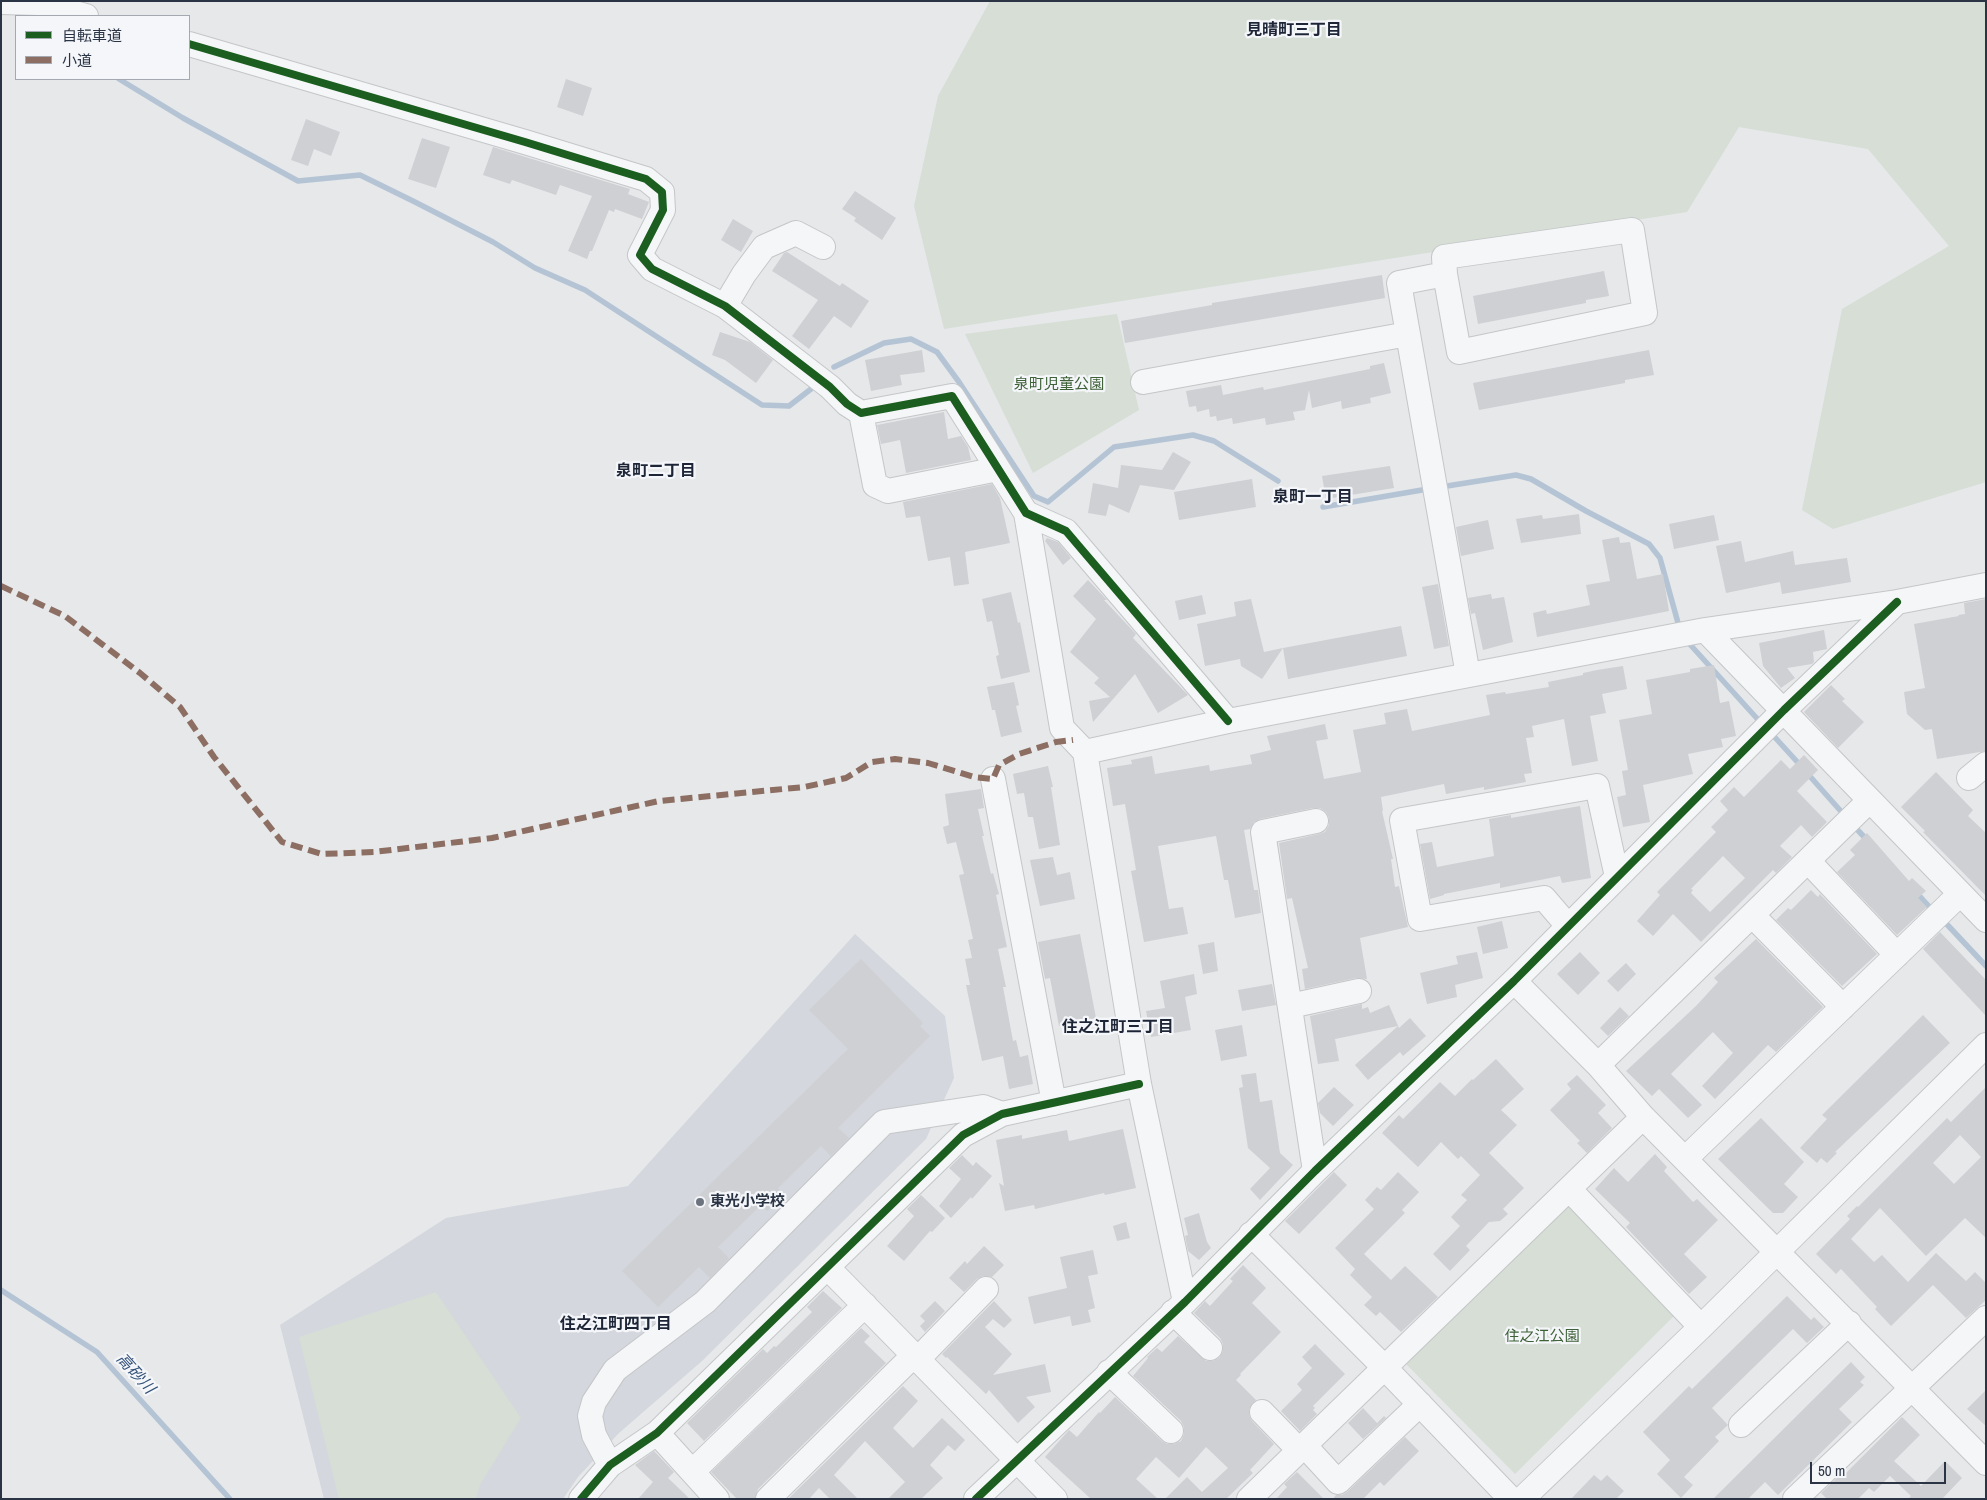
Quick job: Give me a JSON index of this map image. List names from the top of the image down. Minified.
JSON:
{"districts":["見晴町三丁目","泉町二丁目","泉町一丁目","住之江町三丁目","住之江町四丁目"],"water":["高砂川"],"parks":["泉町児童公園","住之江公園"],"places":["東光小学校"],"legend":["自転車道","小道"],"scale_bar":"50 m"}
